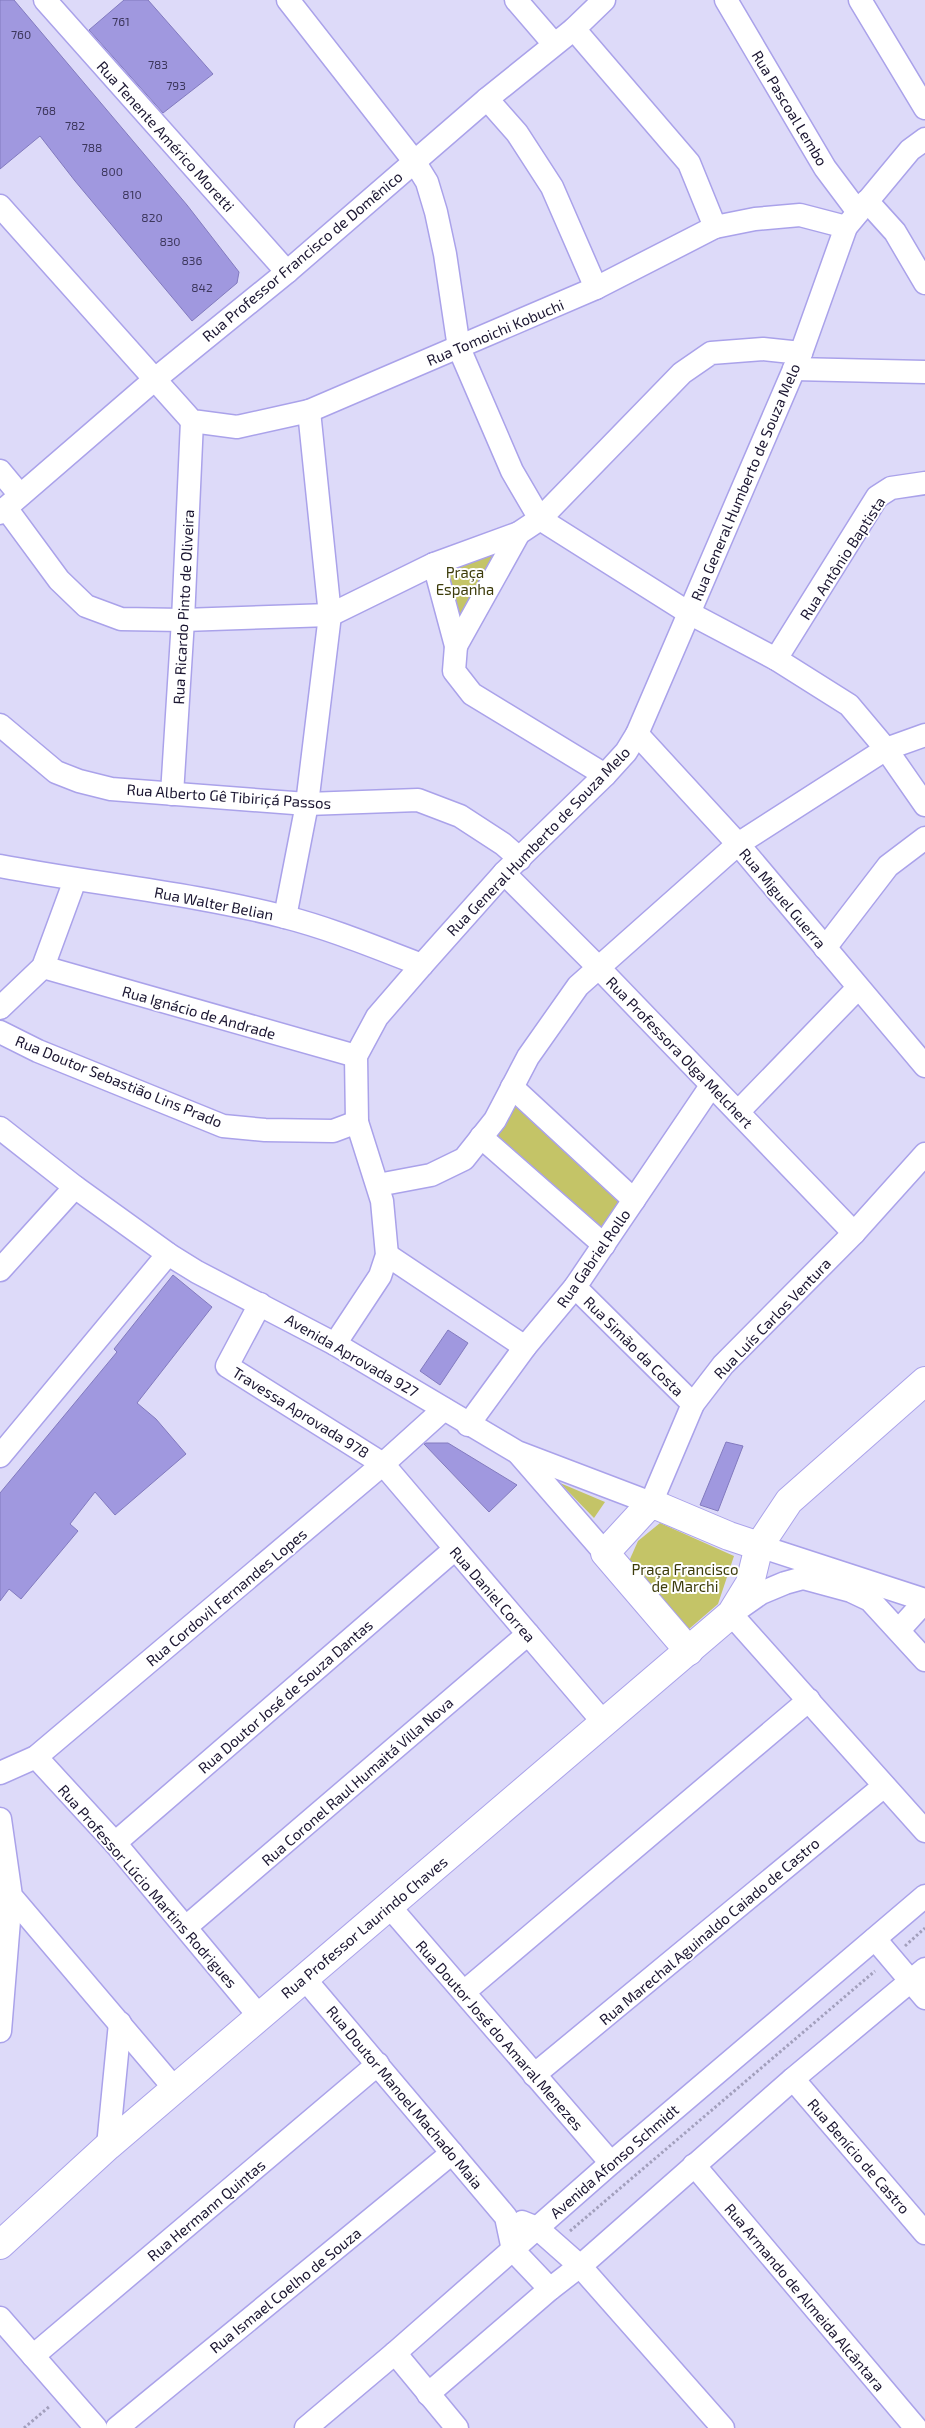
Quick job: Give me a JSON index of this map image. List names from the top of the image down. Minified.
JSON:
{"streets":{"street":["Rua Pascoal Lembo","Rua Tenente Américo Moretti","Rua Professor Francisco de Domênico","Rua Tomoichi Kobuchi","Rua General Humberto de Souza Melo","Rua Antônio Baptista","Rua Ricardo Pinto de Oliveira","Rua Alberto Gê Tibiriçá Passos","Rua Miguel Guerra","Rua Walter Belian","Rua Ignácio de Andrade","Rua Professora Olga Melchert","Rua Doutor Sebastião Lins Prado","Rua Gabriel Rollo","Rua Luís Carlos Ventura","Rua Simão da Costa","Avenida Aprovada 927","Travessa Aprovada 978","Rua Daniel Correa","Rua Cordovil Fernandes Lopes","Rua Doutor José de Souza Dantas","Rua Coronel Raul Humaitá Villa Nova","Rua Professor Lúcio Martins Rodrigues","Rua Professor Laurindo Chaves","Rua Marechal Aguinaldo Caiado de Castro","Rua Doutor José do Amaral Menezes","Rua Doutor Manoel Machado Maia","Rua Benício de Castro","Avenida Afonso Schmidt","Rua Hermann Quintas","Rua Ismael Coelho de Souza","Rua Armando de Almeida Alcântara"]},"crossings":[["Rua Pascoal Lembo","Rua Tomoichi Kobuchi"],["Rua Pascoal Lembo","Rua General Humberto de Souza Melo"],["Rua Tenente Américo Moretti","Rua Professor Francisco de Domênico"],["Rua Tomoichi Kobuchi","Rua General Humberto de Souza Melo"],["Rua Tomoichi Kobuchi","Rua Ricardo Pinto de Oliveira"],["Rua General Humberto de Souza Melo","Rua Alberto Gê Tibiriçá Passos"],["Rua General Humberto de Souza Melo","Rua Miguel Guerra"],["Rua General Humberto de Souza Melo","Rua Walter Belian"],["Rua General Humberto de Souza Melo","Rua Ignácio de Andrade"],["Rua General Humberto de Souza Melo","Rua Professora Olga Melchert"],["Rua General Humberto de Souza Melo","Rua Doutor Sebastião Lins Prado"],["Rua General Humberto de Souza Melo","Avenida Aprovada 927"],["Rua Ricardo Pinto de Oliveira","Rua Alberto Gê Tibiriçá Passos"],["Rua Alberto Gê Tibiriçá Passos","Rua Professora Olga Melchert"],["Rua Professora Olga Melchert","Rua Gabriel Rollo"],["Rua Professora Olga Melchert","Rua Luís Carlos Ventura"],["Rua Gabriel Rollo","Rua Simão da Costa"],["Rua Gabriel Rollo","Avenida Aprovada 927"],["Rua Luís Carlos Ventura","Rua Simão da Costa"],["Rua Luís Carlos Ventura","Avenida Aprovada 927"],["Avenida Aprovada 927","Travessa Aprovada 978"],["Avenida Aprovada 927","Rua Cordovil Fernandes Lopes"],["Travessa Aprovada 978","Rua Daniel Correa"],["Travessa Aprovada 978","Rua Cordovil Fernandes Lopes"],["Rua Daniel Correa","Rua Cordovil Fernandes Lopes"],["Rua Daniel Correa","Rua Doutor José de Souza Dantas"],["Rua Daniel Correa","Rua Coronel Raul Humaitá Villa Nova"],["Rua Daniel Correa","Rua Professor Laurindo Chaves"],["Rua Cordovil Fernandes Lopes","Rua Professor Lúcio Martins Rodrigues"],["Rua Doutor José de Souza Dantas","Rua Professor Lúcio Martins Rodrigues"],["Rua Coronel Raul Humaitá Villa Nova","Rua Professor Lúcio Martins Rodrigues"],["Rua Professor Lúcio Martins Rodrigues","Rua Professor Laurindo Chaves"],["Rua Professor Laurindo Chaves","Rua Doutor José do Amaral Menezes"],["Rua Professor Laurindo Chaves","Rua Doutor Manoel Machado Maia"],["Rua Marechal Aguinaldo Caiado de Castro","Rua Doutor José do Amaral Menezes"],["Rua Doutor José do Amaral Menezes","Avenida Afonso Schmidt"],["Rua Doutor Manoel Machado Maia","Avenida Afonso Schmidt"],["Rua Doutor Manoel Machado Maia","Rua Hermann Quintas"],["Rua Doutor Manoel Machado Maia","Rua Ismael Coelho de Souza"]],"parks":["Praça Espanha","Praça Francisco de Marchi"],"house_numbers":["761","760","783","793","768","782","788","800","810","820","830","836","842"]}
